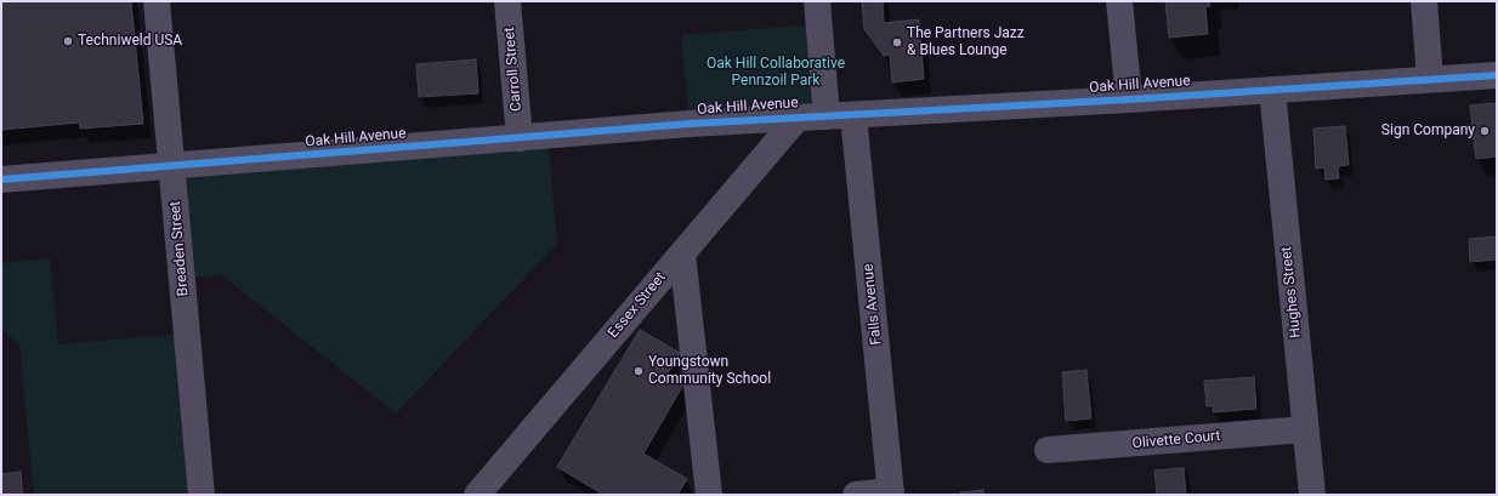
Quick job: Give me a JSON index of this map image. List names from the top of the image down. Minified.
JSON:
{"streets":{"street":["Carroll Street","Oak Hill Avenue","Breaden Street","Hughes Street","Falls Avenue","Essex Street","Olivette Court"]},"crossings":[["Carroll Street","Oak Hill Avenue"],["Oak Hill Avenue","Breaden Street"],["Oak Hill Avenue","Hughes Street"],["Oak Hill Avenue","Falls Avenue"],["Oak Hill Avenue","Essex Street"],["Hughes Street","Olivette Court"]],"parks":["Oak Hill Collaborative Pennzoil Park"],"places":["Techniweld USA","The Partners Jazz & Blues Lounge","Sign Company","Youngstown Community School"]}
